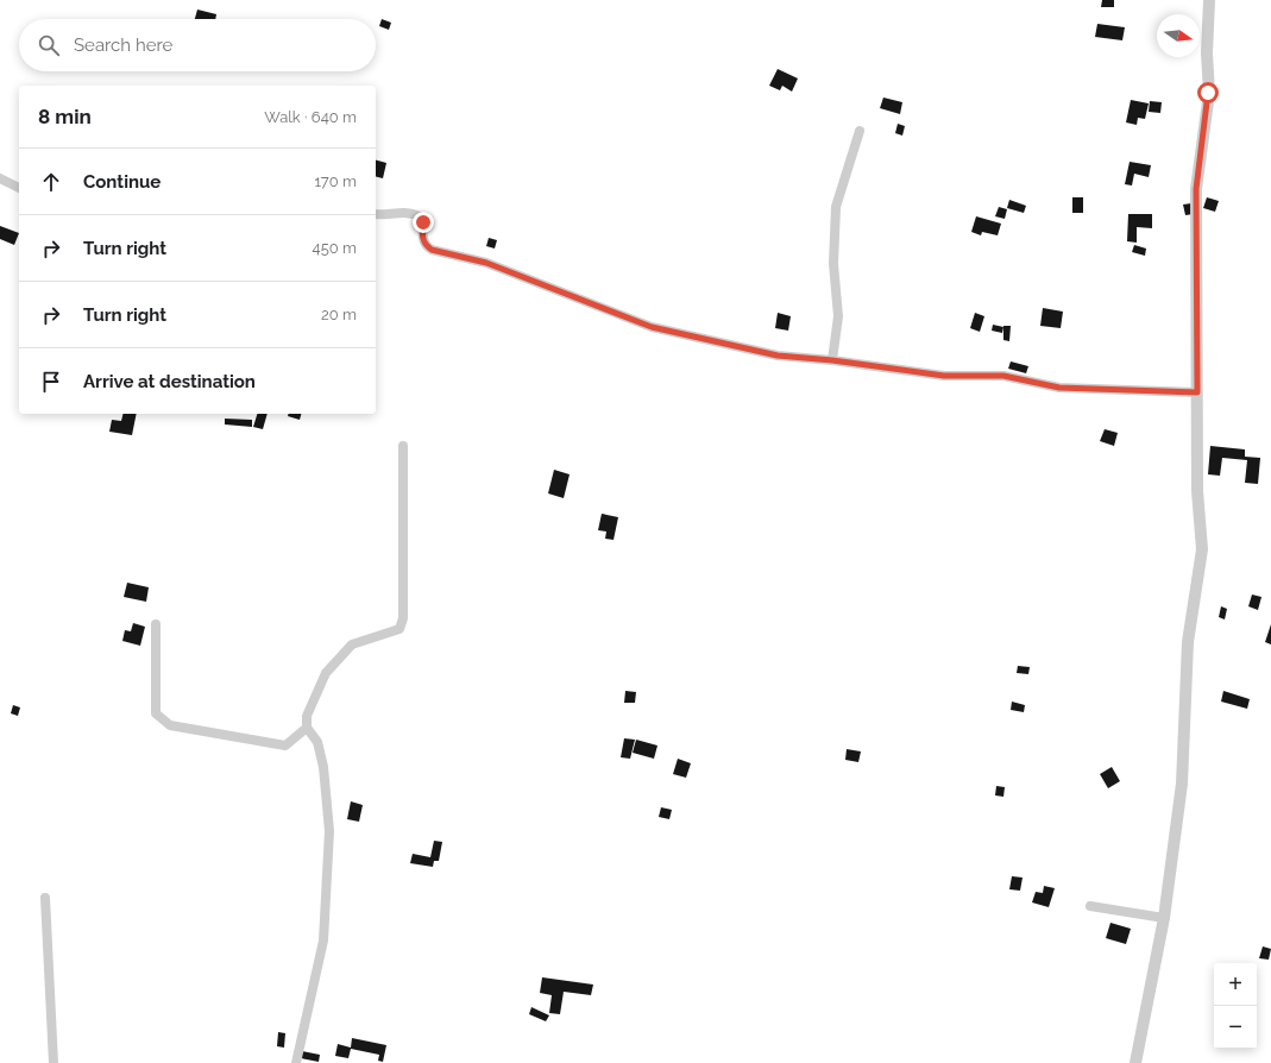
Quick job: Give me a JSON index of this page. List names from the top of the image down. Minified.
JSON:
{"north":"right","page":{"search":"Search here","heading":["8 min","Walk · 640 m"],"list":[["Continue","170 m"],["Turn right","450 m"],["Turn right","20 m"],"Arrive at destination"],"map_buttons":["+","−"]}}
